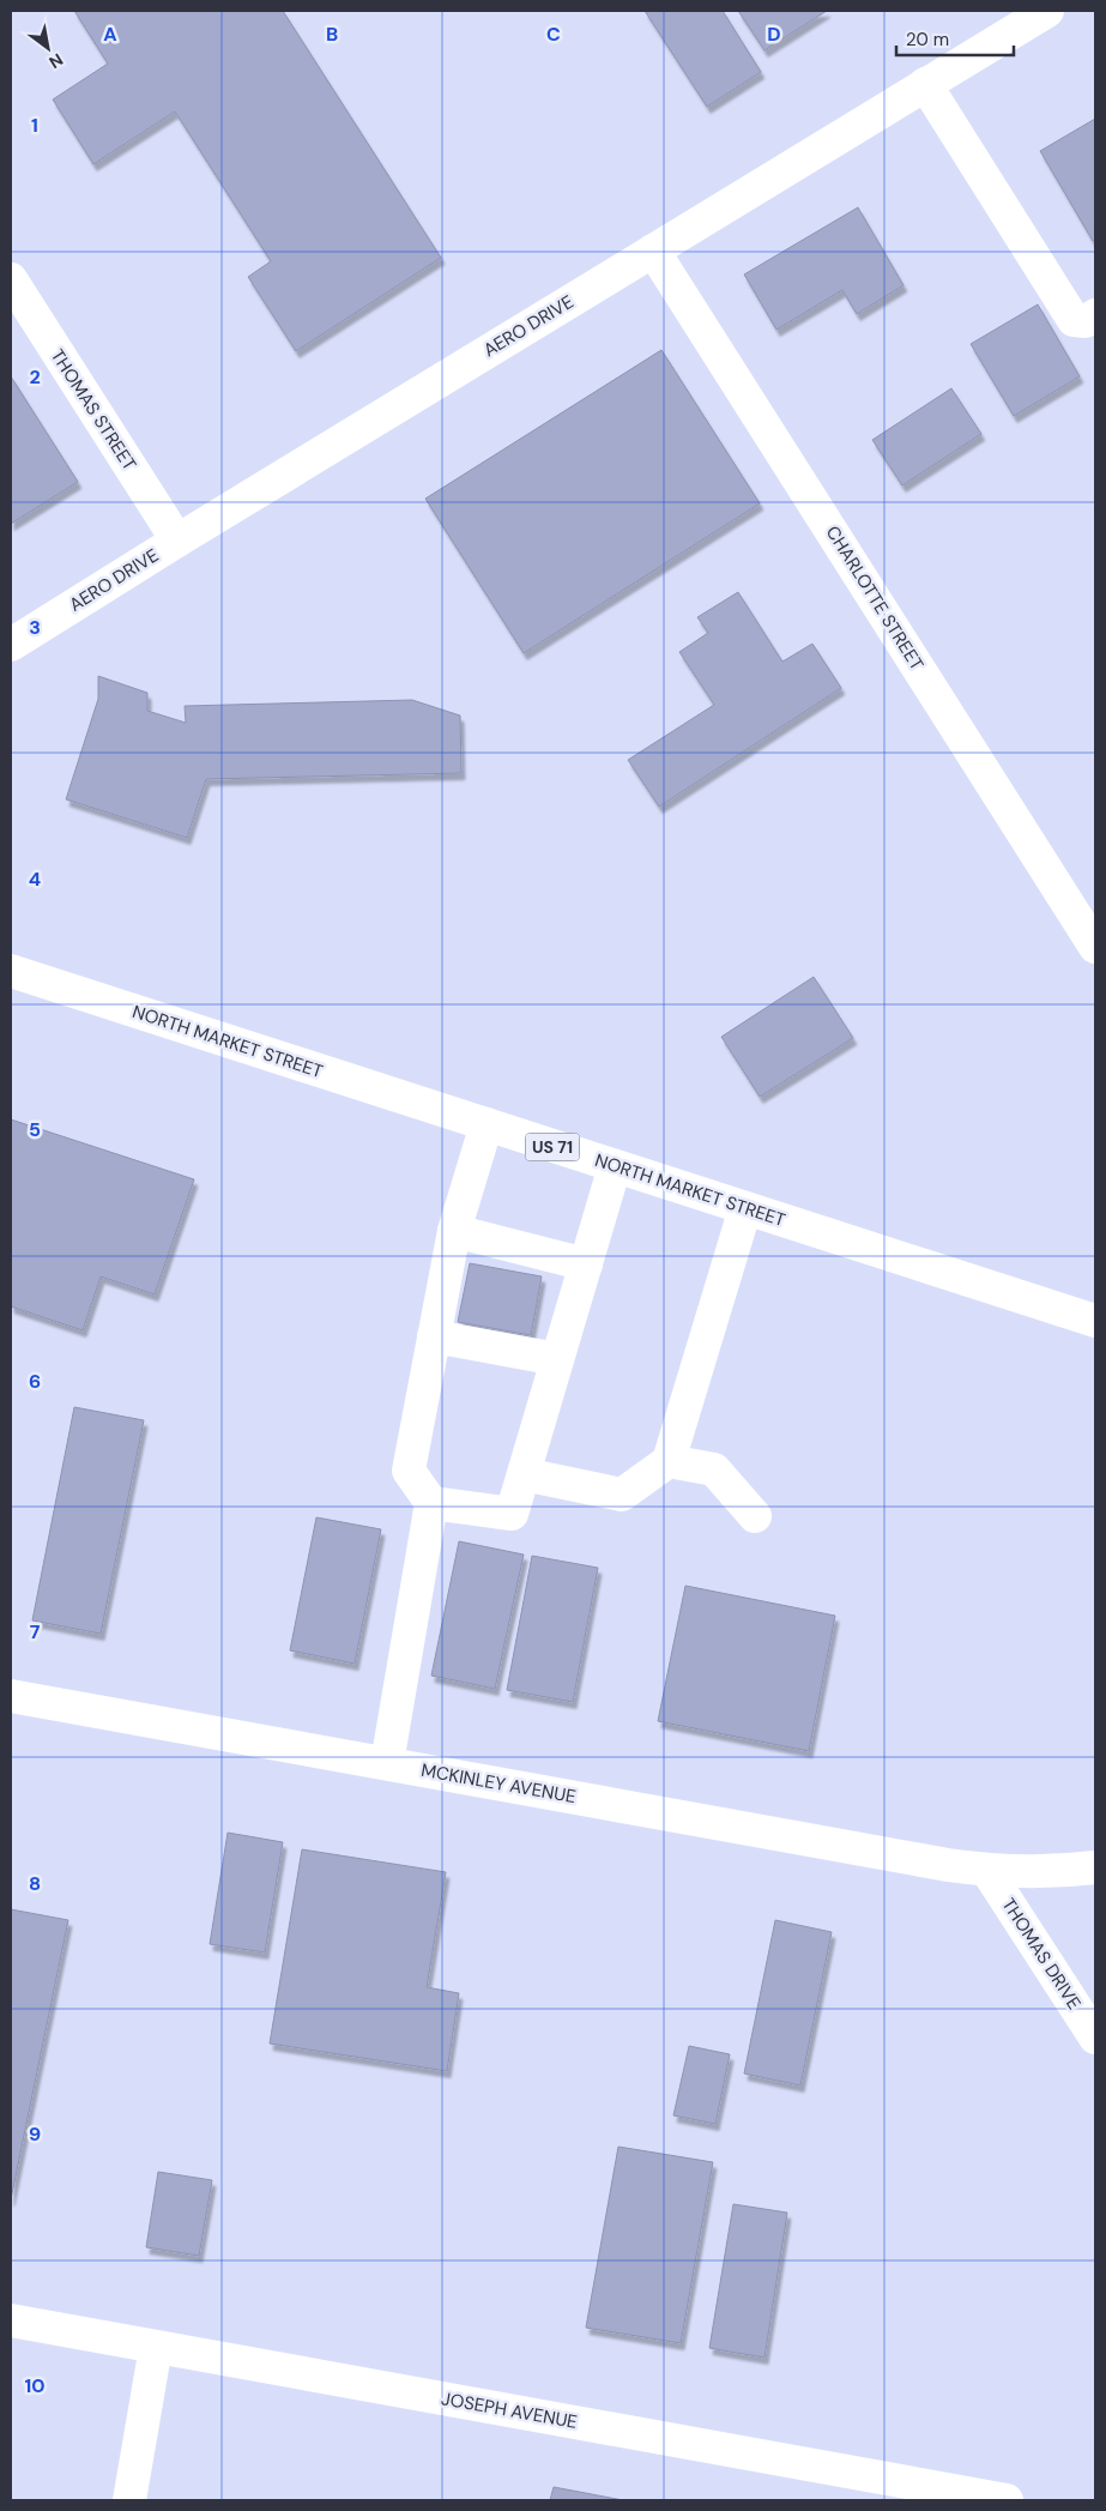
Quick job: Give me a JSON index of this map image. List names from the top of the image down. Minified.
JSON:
{"streets":{"street":["AERO DRIVE","THOMAS STREET","CHARLOTTE STREET","NORTH MARKET STREET","US 71","MCKINLEY AVENUE","THOMAS DRIVE","JOSEPH AVENUE"]},"crossings":[["AERO DRIVE","THOMAS STREET"],["AERO DRIVE","CHARLOTTE STREET"],["MCKINLEY AVENUE","THOMAS DRIVE"]],"scale_bar":"20 m","north":"bottom right","grid":{"columns":["A","B","C","D"],"rows":["1","2","3","4","5","6","7","8","9","10"]}}
